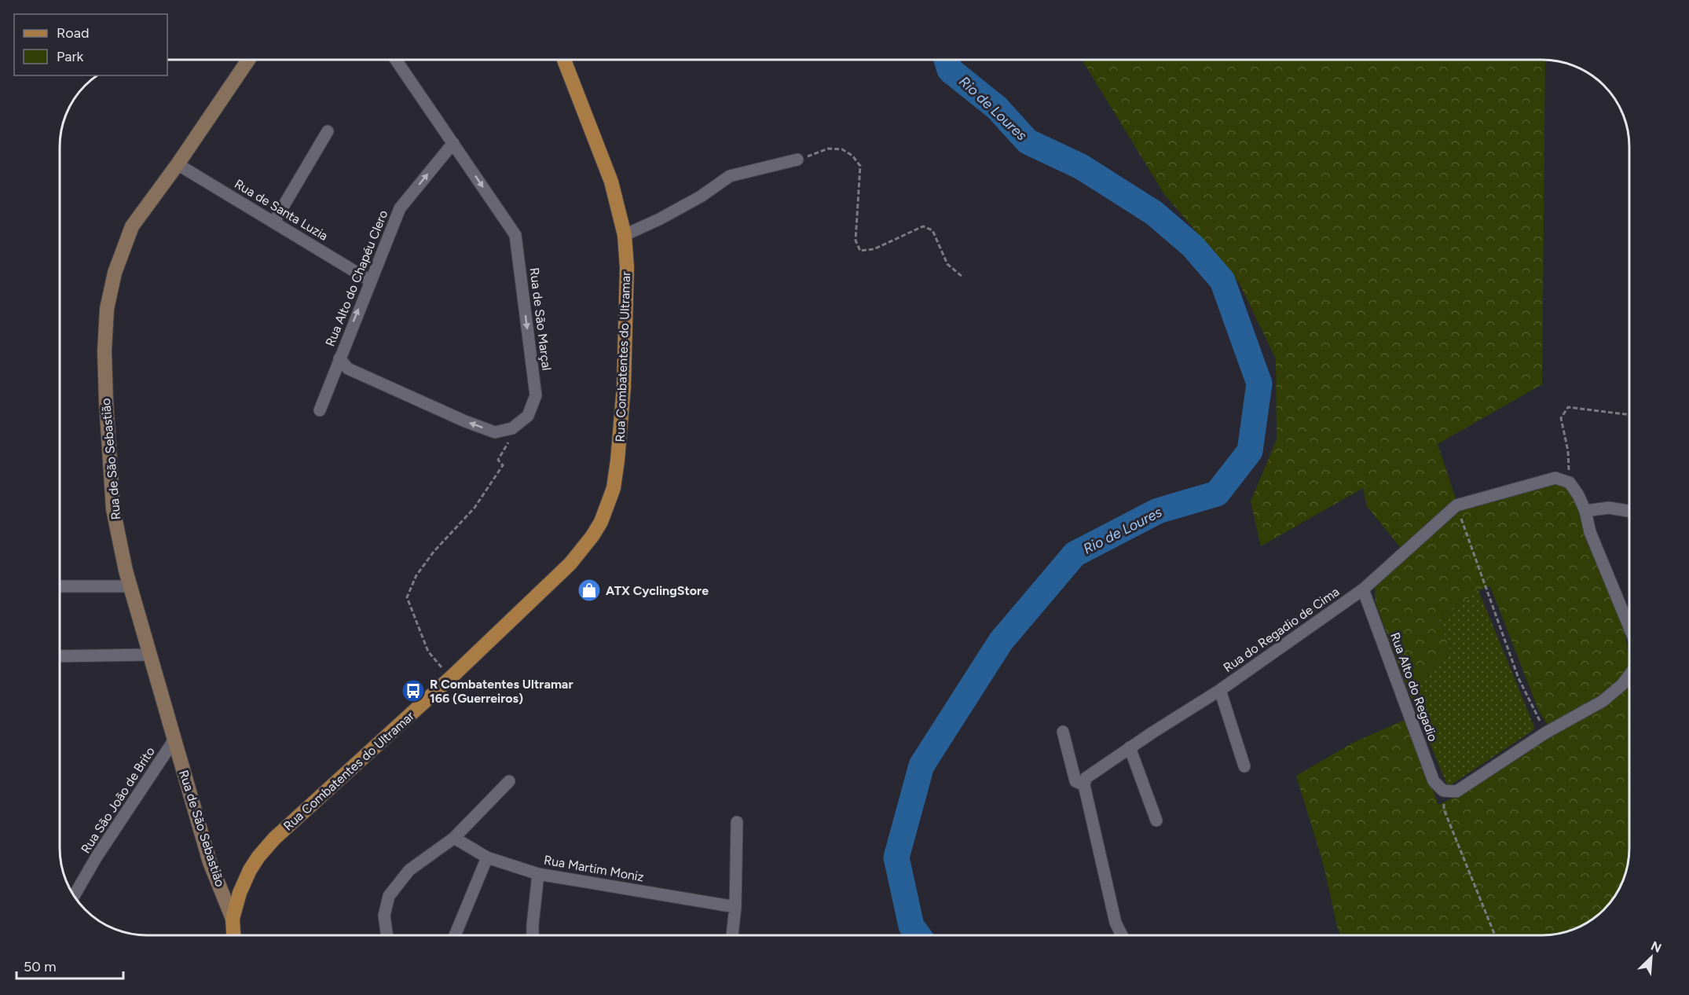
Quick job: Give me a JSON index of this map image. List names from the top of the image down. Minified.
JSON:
{"streets":{"main road":["Rua Combatentes do Ultramar"],"street":["Rua de Santa Luzia","Rua Alto do Chapéu Clero","Rua de São Marçal","Rua de São Sebastião","Rua do Regadio de Cima","Rua Alto do Regadio","Rua São João de Brito","Rua Martim Moniz"]},"crossings":[["Rua de Santa Luzia","Rua Alto do Chapéu Clero"],["Rua de Santa Luzia","Rua de São Sebastião"],["Rua Alto do Chapéu Clero","Rua de São Marçal"],["Rua Combatentes do Ultramar","Rua de São Sebastião"],["Rua de São Sebastião","Rua São João de Brito"],["Rua do Regadio de Cima","Rua Alto do Regadio"]],"one_way":["Rua Alto do Chapéu Clero","Rua de São Marçal"],"water":["Rio de Loures"],"places":{"shop":["ATX CyclingStore"],"bus stop":["R Combatentes Ultramar 166 (Guerreiros)"]},"legend":["Road","Park"],"scale_bar":"50 m","north":"top right"}
